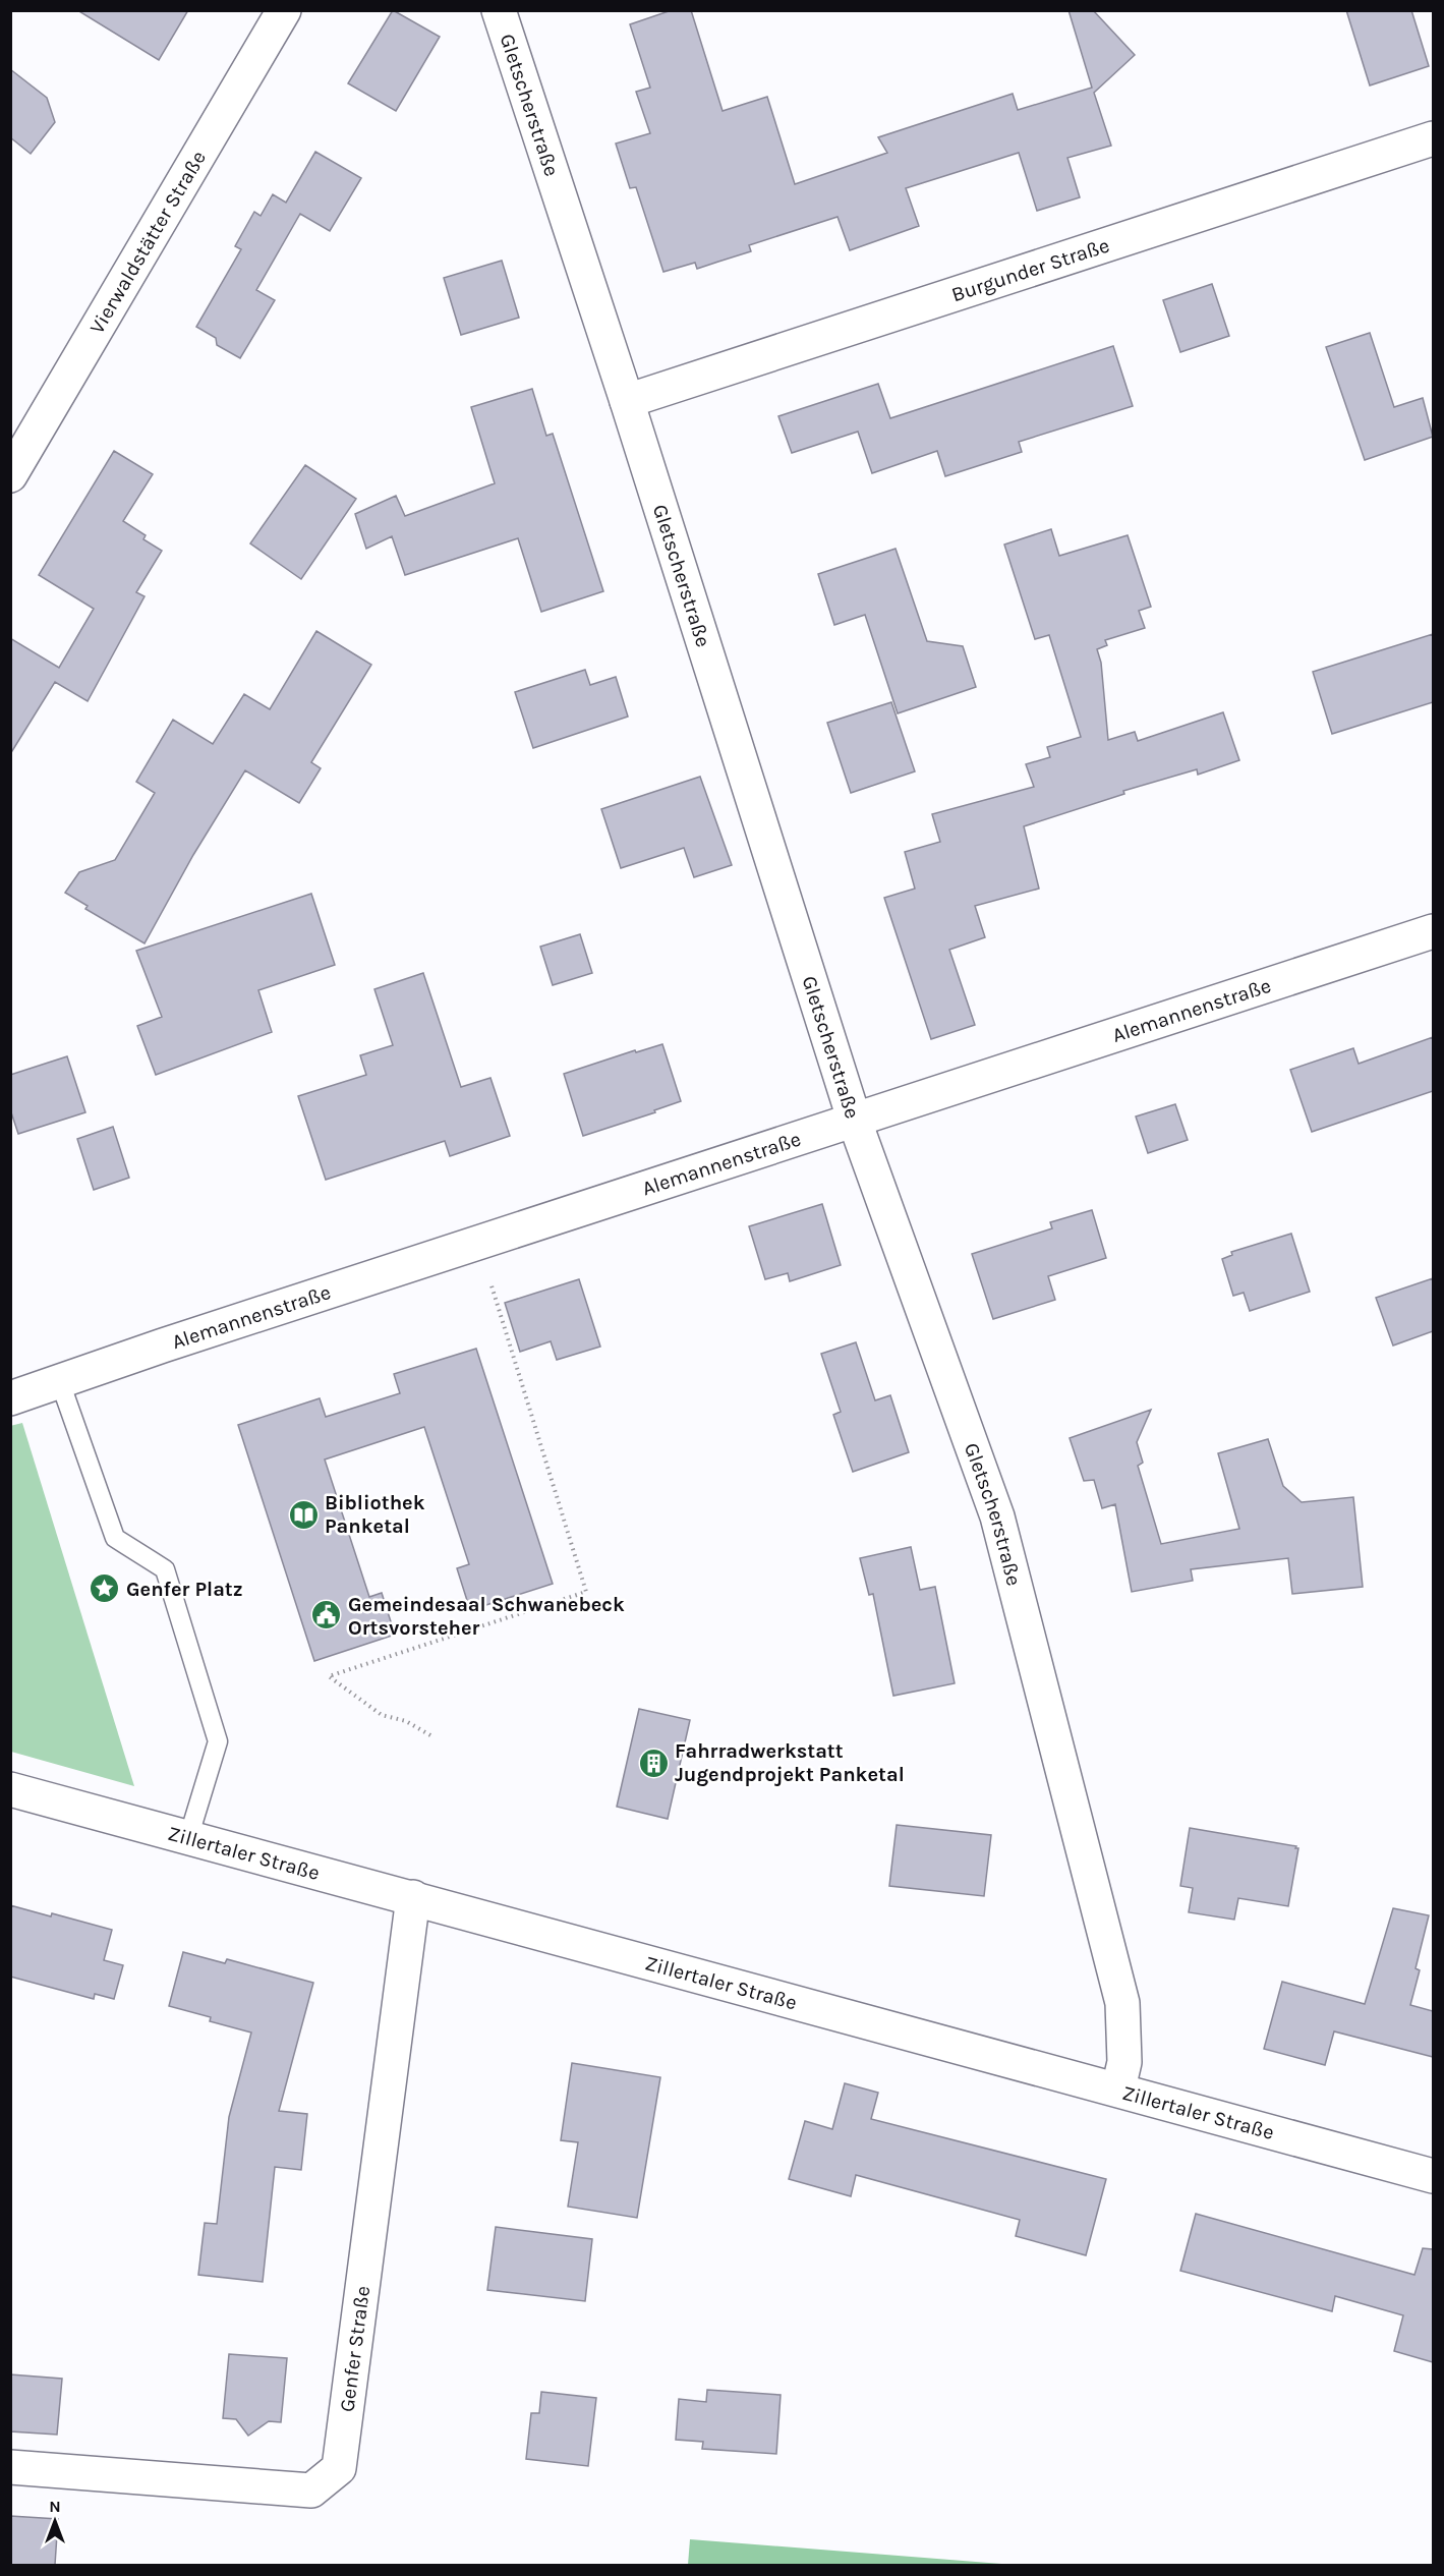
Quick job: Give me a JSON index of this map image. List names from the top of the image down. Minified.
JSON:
{"streets":{"street":["Gletscherstraße","Vierwaldstätter Straße","Burgunder Straße","Alemannenstraße","Zillertaler Straße","Genfer Straße"]},"crossings":[["Gletscherstraße","Burgunder Straße"],["Gletscherstraße","Alemannenstraße"],["Gletscherstraße","Zillertaler Straße"],["Zillertaler Straße","Genfer Straße"]],"places":{"library":["Bibliothek Panketal"],"place":["Genfer Platz"],"public building":["Gemeindesaal Schwanebeck Ortsvorsteher"],"building":["Fahrradwerkstatt Jugendprojekt Panketal"]},"north":"top"}
